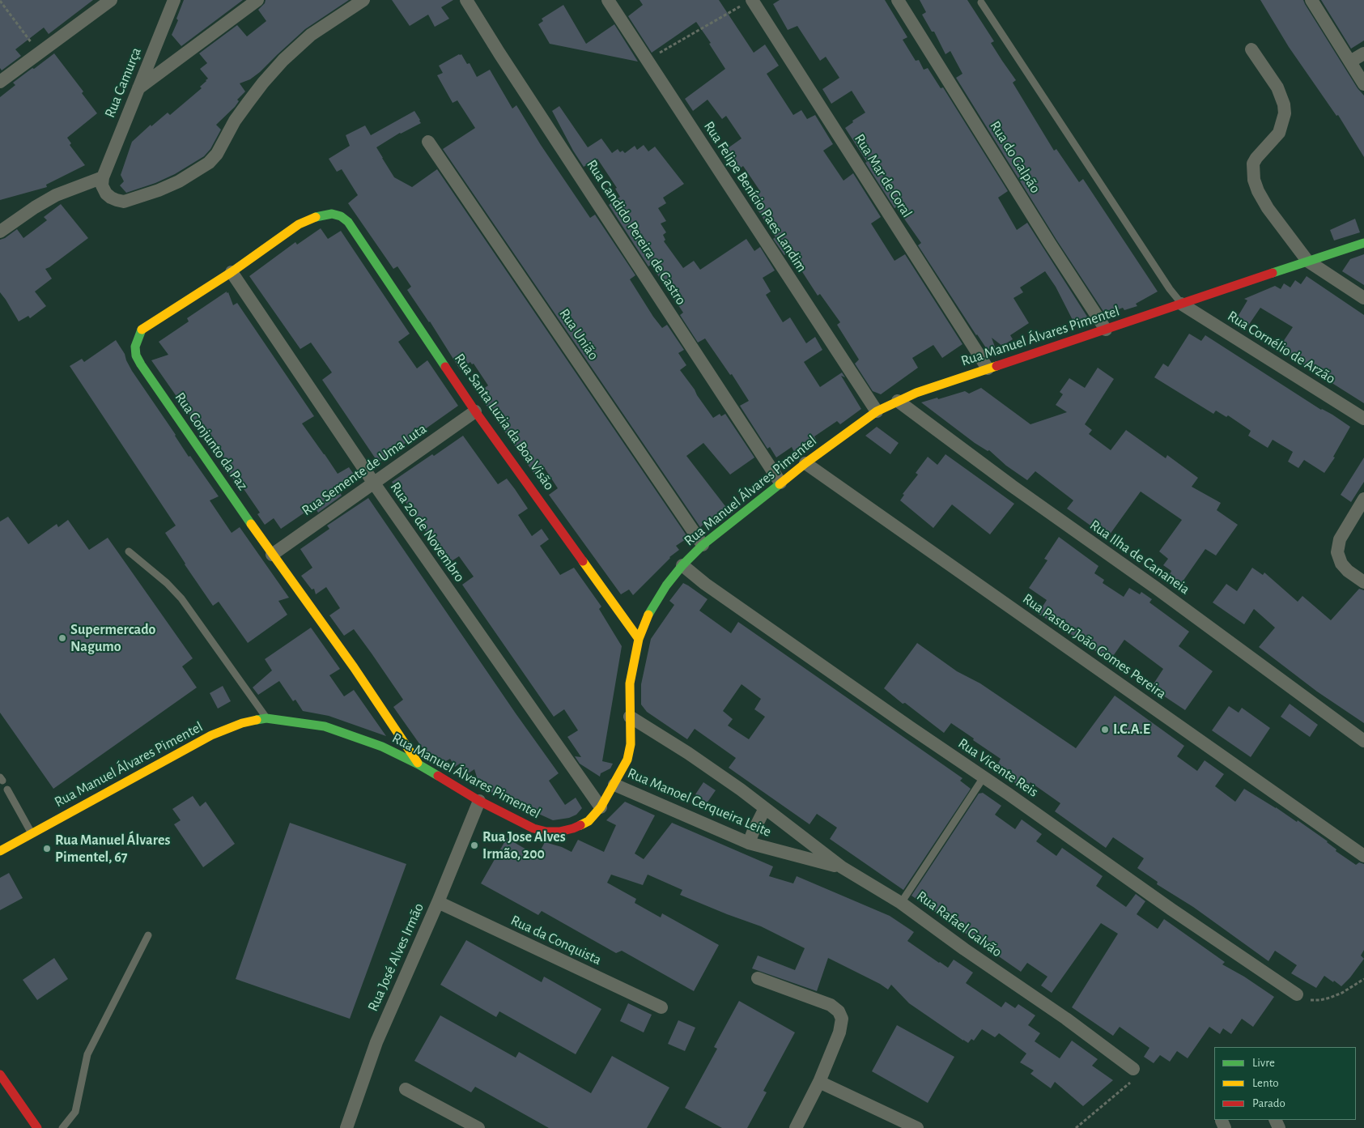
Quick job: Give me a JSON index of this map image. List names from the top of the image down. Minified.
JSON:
{"streets":{"street":["Rua Camurça","Rua do Galpão","Rua Mar de Coral","Rua Felipe Benício Paes Landim","Rua Candido Pereira de Castro","Rua União","Rua Manuel Álvares Pimentel","Rua Cornélio de Arzão","Rua Santa Luzia da Boa Visão","Rua Conjunto da Paz","Rua Semente de Uma Luta","Rua 20 de Novembro","Rua Ilha de Cananeia","Rua Pastor João Gomes Pereira","Rua Vicente Reis","Rua Manoel Cerqueira Leite","Rua Rafael Galvão","Rua da Conquista","Rua José Alves Irmão"]},"crossings":[["Rua do Galpão","Rua Manuel Álvares Pimentel"],["Rua Mar de Coral","Rua Manuel Álvares Pimentel"],["Rua Felipe Benício Paes Landim","Rua Manuel Álvares Pimentel"],["Rua Candido Pereira de Castro","Rua Manuel Álvares Pimentel"],["Rua União","Rua Manuel Álvares Pimentel"],["Rua Manuel Álvares Pimentel","Rua Cornélio de Arzão"],["Rua Manuel Álvares Pimentel","Rua Santa Luzia da Boa Visão"],["Rua Manuel Álvares Pimentel","Rua Conjunto da Paz"],["Rua Manuel Álvares Pimentel","Rua 20 de Novembro"],["Rua Manuel Álvares Pimentel","Rua Ilha de Cananeia"],["Rua Manuel Álvares Pimentel","Rua Pastor João Gomes Pereira"],["Rua Manuel Álvares Pimentel","Rua Vicente Reis"],["Rua Manuel Álvares Pimentel","Rua Manoel Cerqueira Leite"],["Rua Manuel Álvares Pimentel","Rua Rafael Galvão"],["Rua Manuel Álvares Pimentel","Rua José Alves Irmão"],["Rua Santa Luzia da Boa Visão","Rua Conjunto da Paz"],["Rua Santa Luzia da Boa Visão","Rua Semente de Uma Luta"],["Rua Conjunto da Paz","Rua Semente de Uma Luta"],["Rua Conjunto da Paz","Rua 20 de Novembro"],["Rua Semente de Uma Luta","Rua 20 de Novembro"],["Rua Manoel Cerqueira Leite","Rua Rafael Galvão"],["Rua da Conquista","Rua José Alves Irmão"]],"places":["Supermercado Nagumo","I.C.A.E","Rua Jose Alves Irmão, 200","Rua Manuel Álvares Pimentel, 67"],"legend":["Livre","Lento","Parado"]}
